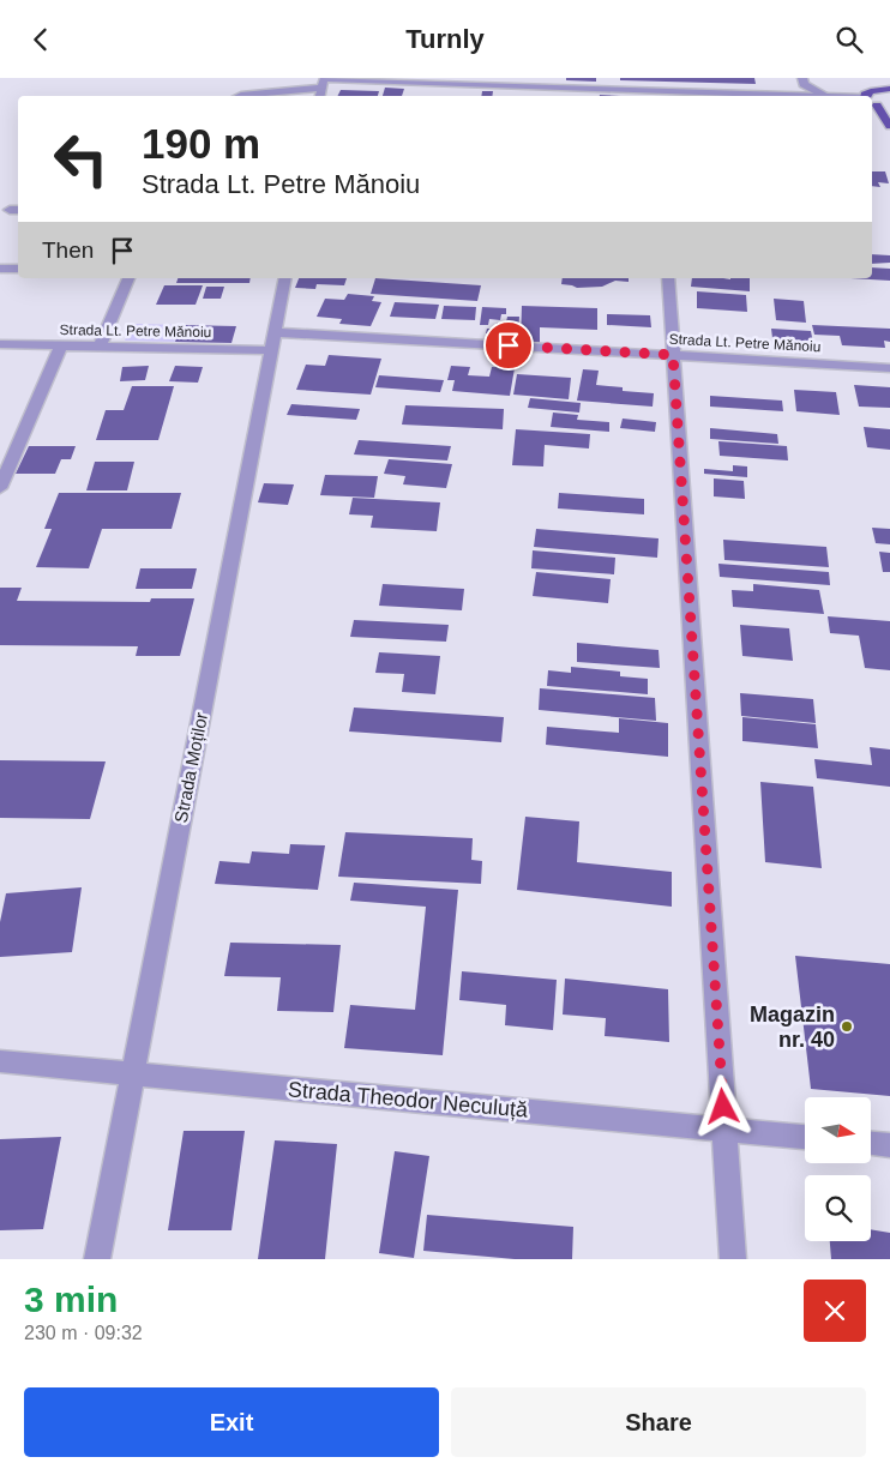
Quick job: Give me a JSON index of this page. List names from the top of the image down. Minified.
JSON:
{"streets":{"street":["Strada Lt. Petre Mănoiu","Strada Moților","Strada Theodor Neculuță"]},"crossings":[["Strada Lt. Petre Mănoiu","Strada Moților"],["Strada Moților","Strada Theodor Neculuță"]],"places":["Magazin nr. 40"],"north":"right","page":{"header":"Turnly","turn":["190 m","Strada Lt. Petre Mănoiu"],"then":"Then","heading":["3 min","230 m · 09:32"],"buttons":["Exit","Share"]}}
